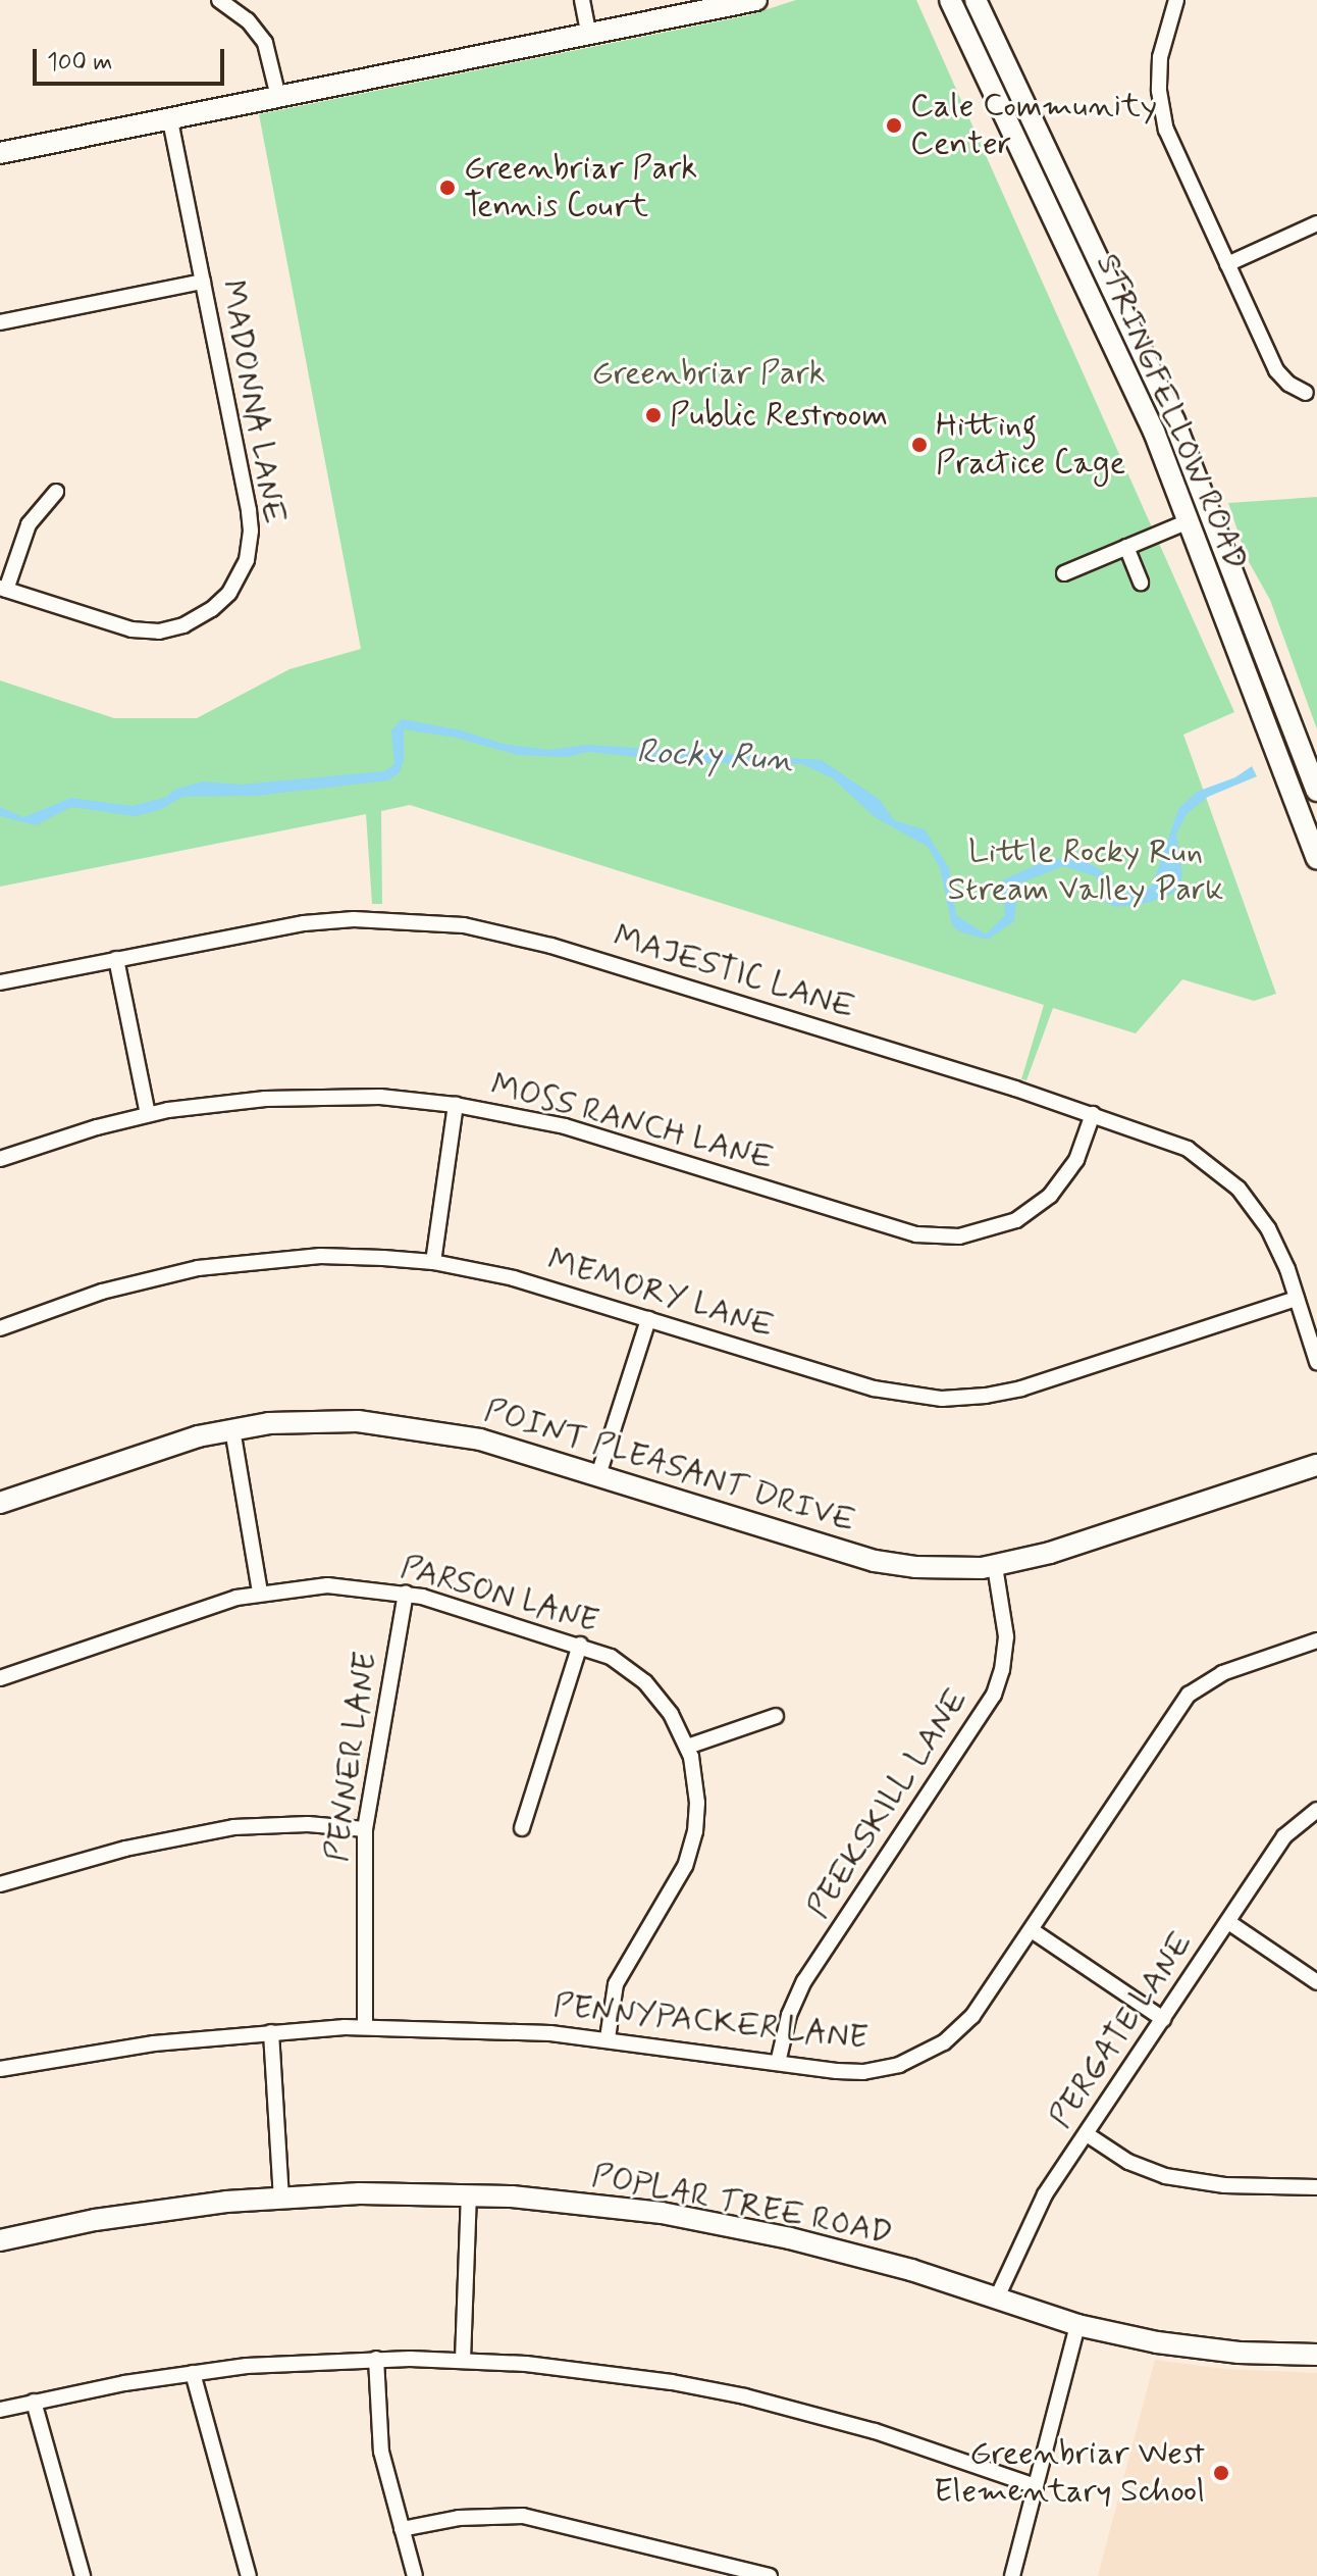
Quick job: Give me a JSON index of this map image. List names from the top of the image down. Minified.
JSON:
{"streets":{"street":["MADONNA LANE","STRINGFELLOW ROAD","MAJESTIC LANE","MOSS RANCH LANE","MEMORY LANE","POINT PLEASANT DRIVE","PARSON LANE","PENNER LANE","PEEKSKILL LANE","PENNYPACKER LANE","PERGATE LANE","POPLAR TREE ROAD"]},"crossings":[["MAJESTIC LANE","MOSS RANCH LANE"],["MAJESTIC LANE","MEMORY LANE"],["POINT PLEASANT DRIVE","PEEKSKILL LANE"],["PARSON LANE","PENNER LANE"],["PARSON LANE","PENNYPACKER LANE"],["PENNER LANE","PENNYPACKER LANE"],["PEEKSKILL LANE","PENNYPACKER LANE"],["PERGATE LANE","POPLAR TREE ROAD"]],"water":["Rocky Run"],"parks":["Greenbriar Park","Little Rocky Run Stream Valley Park"],"places":["Cale Community Center","Greenbriar Park Tennis Court","Public Restroom","Hitting Practice Cage","Greenbriar West Elementary School"],"scale_bar":"100 m"}
